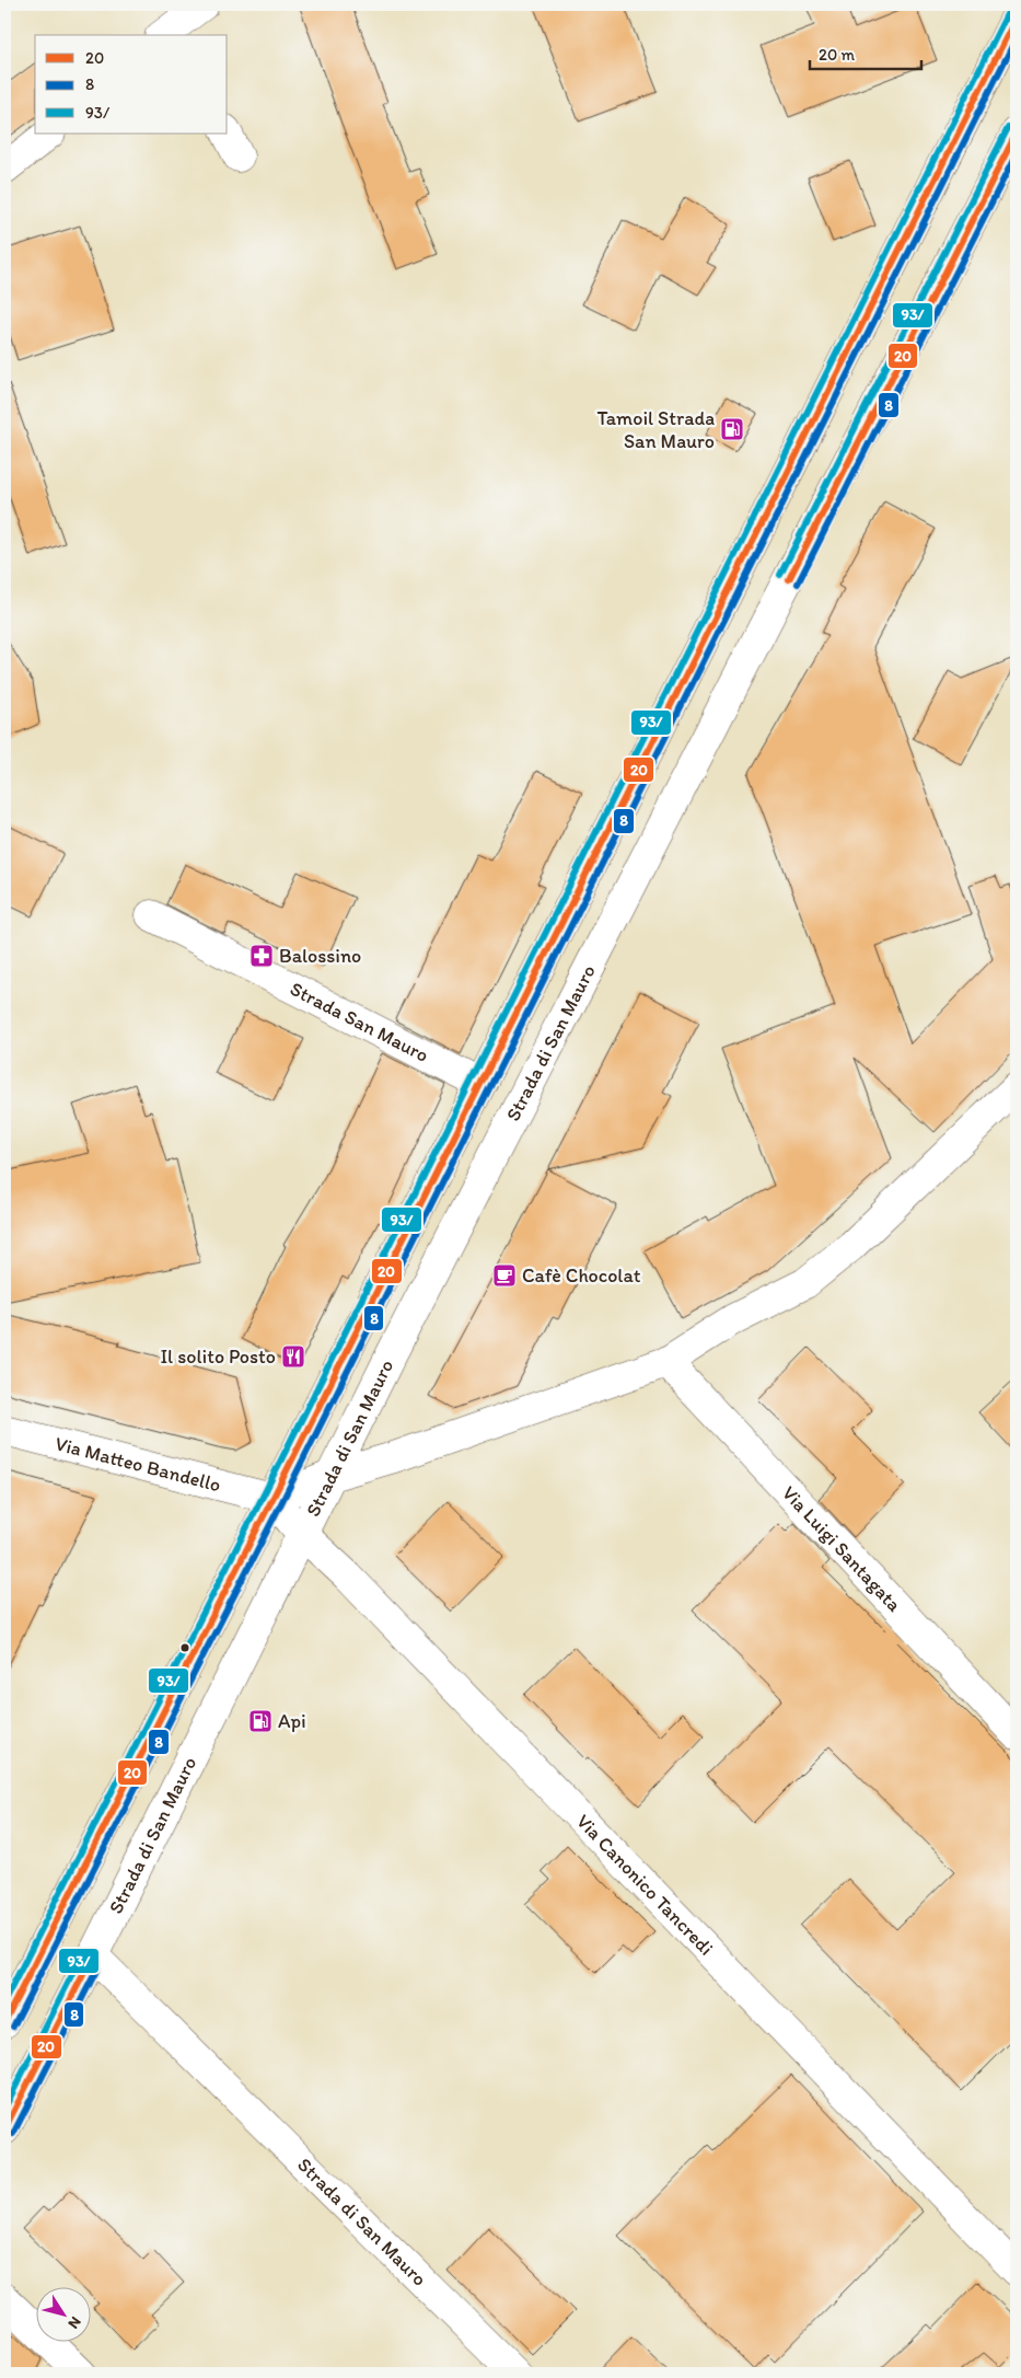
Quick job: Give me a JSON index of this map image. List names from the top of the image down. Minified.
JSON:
{"streets":{"main road":["Strada San Mauro","Strada di San Mauro","Via Matteo Bandello","Via Luigi Santagata","Via Canonico Tancredi"]},"crossings":[["Strada di San Mauro","Via Canonico Tancredi"],["Via Matteo Bandello","Via Canonico Tancredi"]],"places":{"fuel station":["Tamoil Strada San Mauro","Api"],"pharmacy":["Balossino"],"cafe":["Cafè Chocolat"],"restaurant":["Il solito Posto"]},"lines":["transit line 93/","transit line 20","transit line 8"],"legend":["20","8","93/"],"scale_bar":"20 m","north":"bottom right"}
